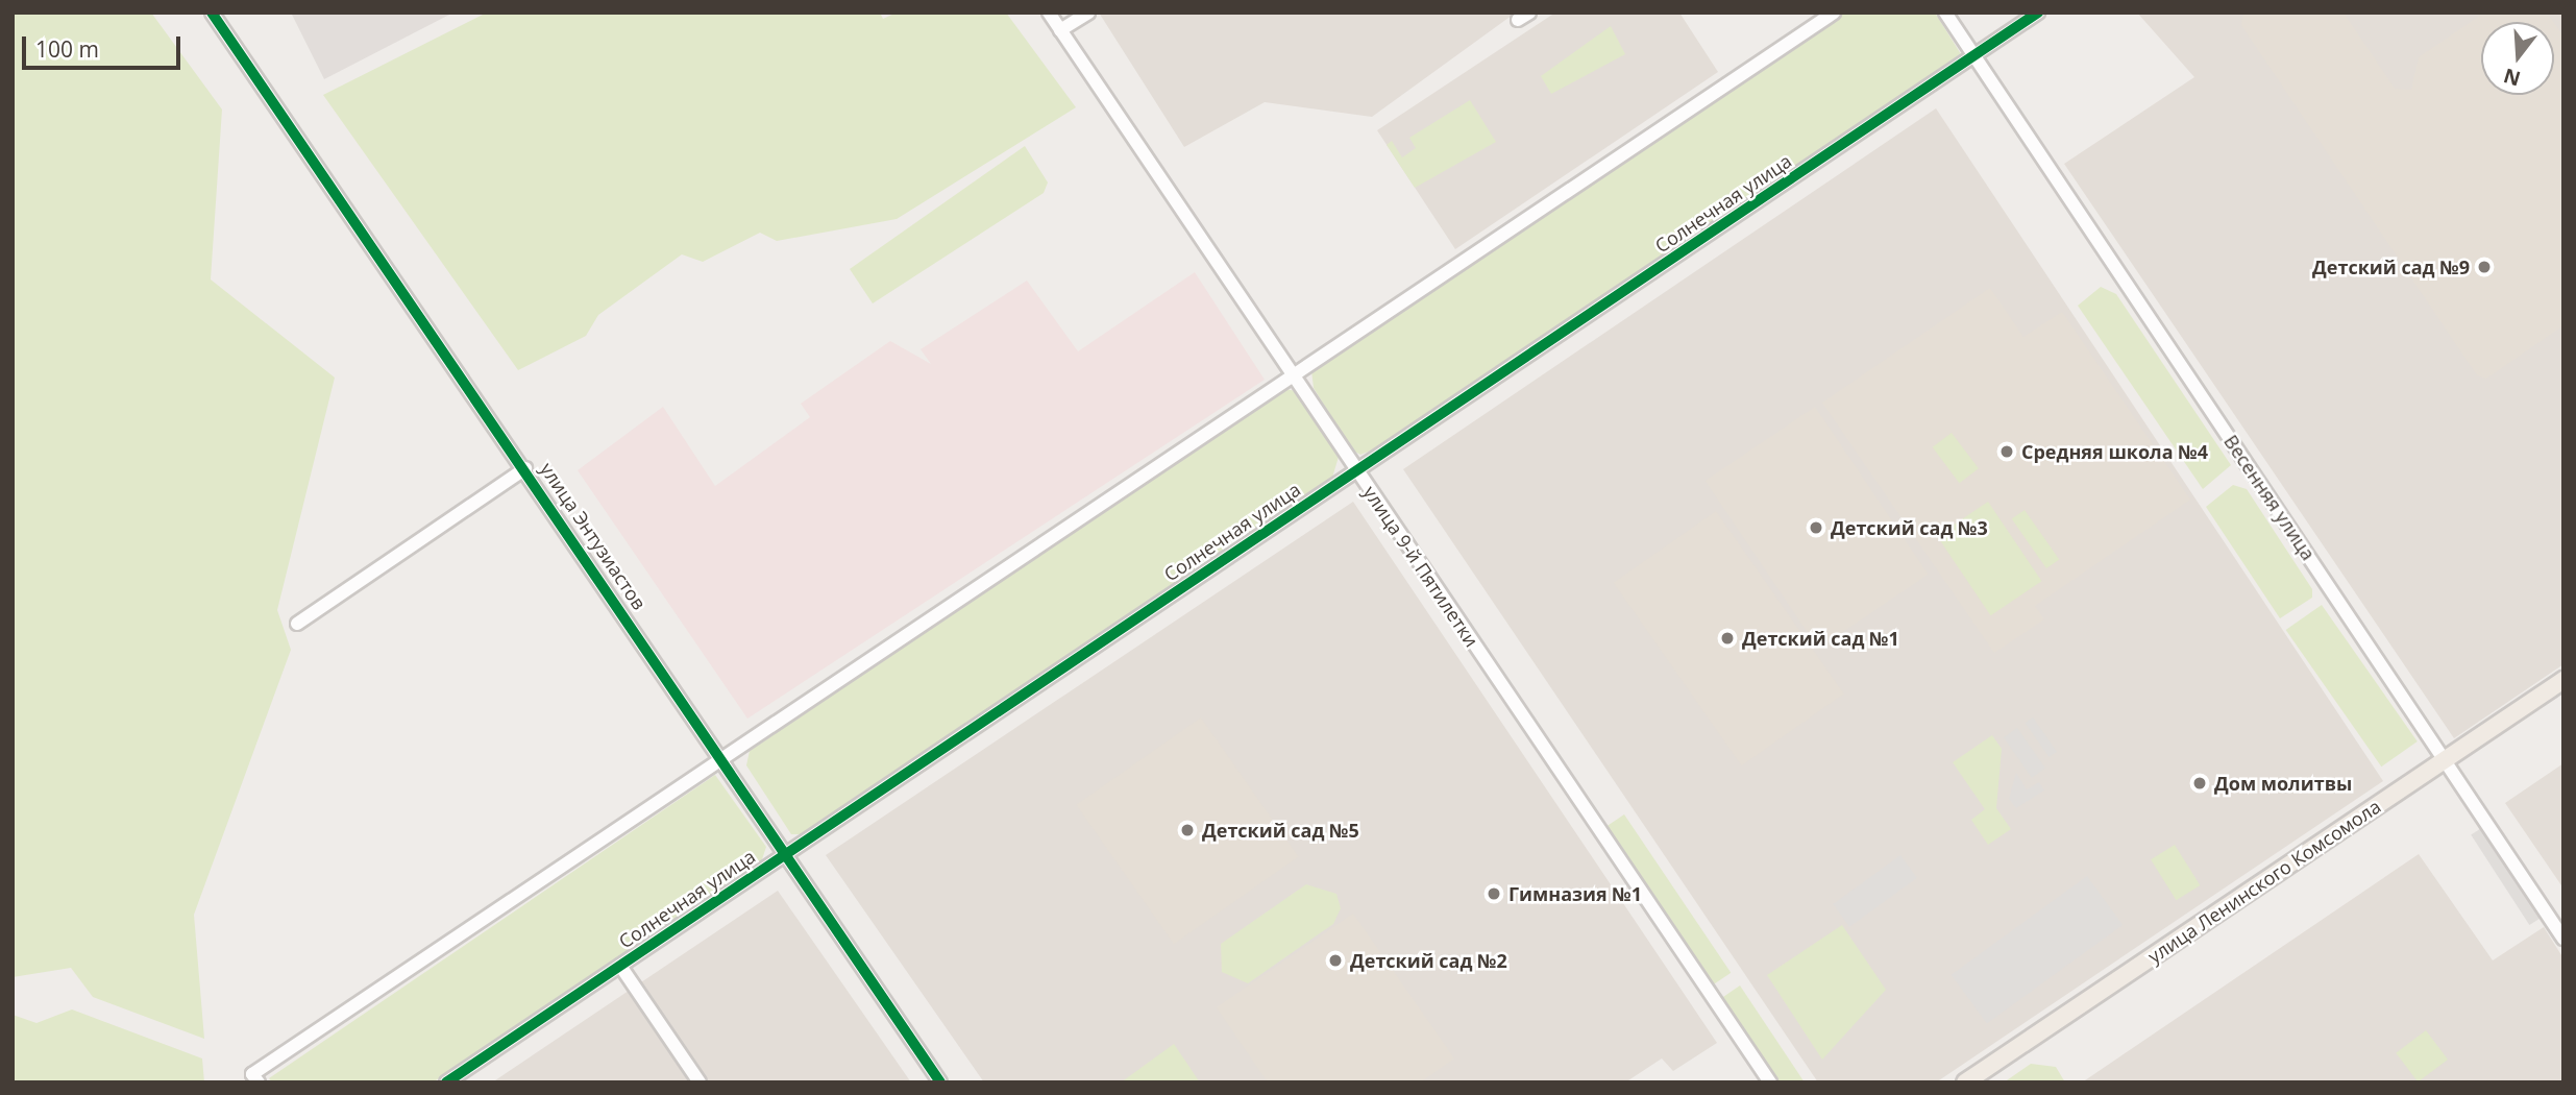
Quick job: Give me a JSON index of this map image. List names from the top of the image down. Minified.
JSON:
{"streets":{"main road":["улица Ленинского Комсомола"],"street":["Солнечная улица","Весенняя улица","улица Энтузиастов","улица 9-й Пятилетки"]},"crossings":[["Солнечная улица","Весенняя улица"],["Солнечная улица","улица Энтузиастов"],["Солнечная улица","улица 9-й Пятилетки"],["Весенняя улица","улица Ленинского Комсомола"]],"places":["Детский сад №9","Средняя школа №4","Детский сад №3","Детский сад №1","Дом молитвы","Детский сад №5","Гимназия №1","Детский сад №2"],"scale_bar":"100 m","north":"bottom"}
